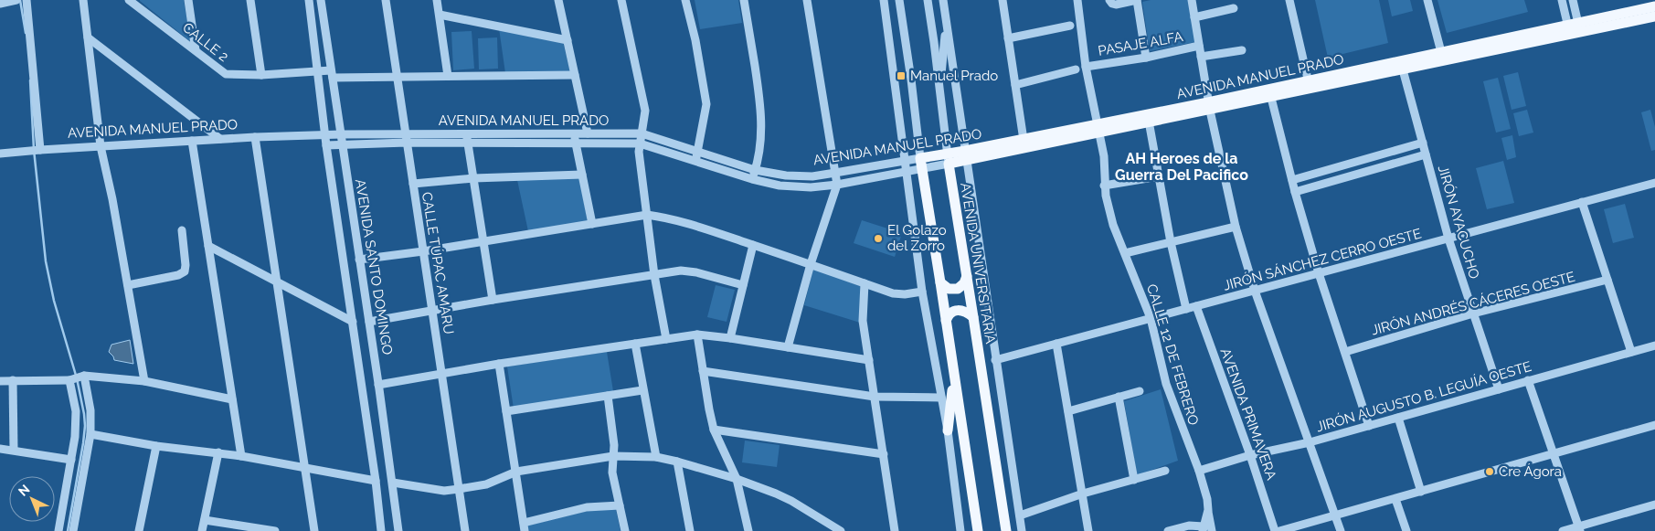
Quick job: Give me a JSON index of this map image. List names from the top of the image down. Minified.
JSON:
{"streets":{"main road":["AVENIDA MANUEL PRADO","AVENIDA UNIVERSITARIA"],"street":["CALLE 2","PASAJE ALFA","JIRÓN AYACUCHO","JIRÓN SÁNCHEZ CERRO OESTE","CALLE TÚPAC AMARU","AVENIDA SANTO DOMINGO","JIRÓN ANDRÉS CÁCERES OESTE","CALLE 12 DE FEBRERO","JIRÓN AUGUSTO B. LEGUÍA OESTE","AVENIDA PRIMAVERA"]},"crossings":[["CALLE 2","CALLE TÚPAC AMARU"],["CALLE 2","AVENIDA SANTO DOMINGO"],["PASAJE ALFA","CALLE 12 DE FEBRERO"],["AVENIDA MANUEL PRADO","JIRÓN AYACUCHO"],["AVENIDA MANUEL PRADO","CALLE TÚPAC AMARU"],["AVENIDA MANUEL PRADO","AVENIDA UNIVERSITARIA"],["AVENIDA MANUEL PRADO","AVENIDA SANTO DOMINGO"],["AVENIDA MANUEL PRADO","CALLE 12 DE FEBRERO"],["JIRÓN AYACUCHO","JIRÓN SÁNCHEZ CERRO OESTE"],["JIRÓN AYACUCHO","JIRÓN ANDRÉS CÁCERES OESTE"],["JIRÓN AYACUCHO","JIRÓN AUGUSTO B. LEGUÍA OESTE"],["JIRÓN SÁNCHEZ CERRO OESTE","AVENIDA UNIVERSITARIA"],["JIRÓN SÁNCHEZ CERRO OESTE","CALLE 12 DE FEBRERO"],["JIRÓN SÁNCHEZ CERRO OESTE","AVENIDA PRIMAVERA"],["CALLE 12 DE FEBRERO","JIRÓN AUGUSTO B. LEGUÍA OESTE"],["JIRÓN AUGUSTO B. LEGUÍA OESTE","AVENIDA PRIMAVERA"]],"districts":["AH Heroes de la Guerra Del Pacifico"],"places":{"transit":["Manuel Prado"],"other":["El Golazo del Zorro","Cre Ágora"]},"north":"top left"}
